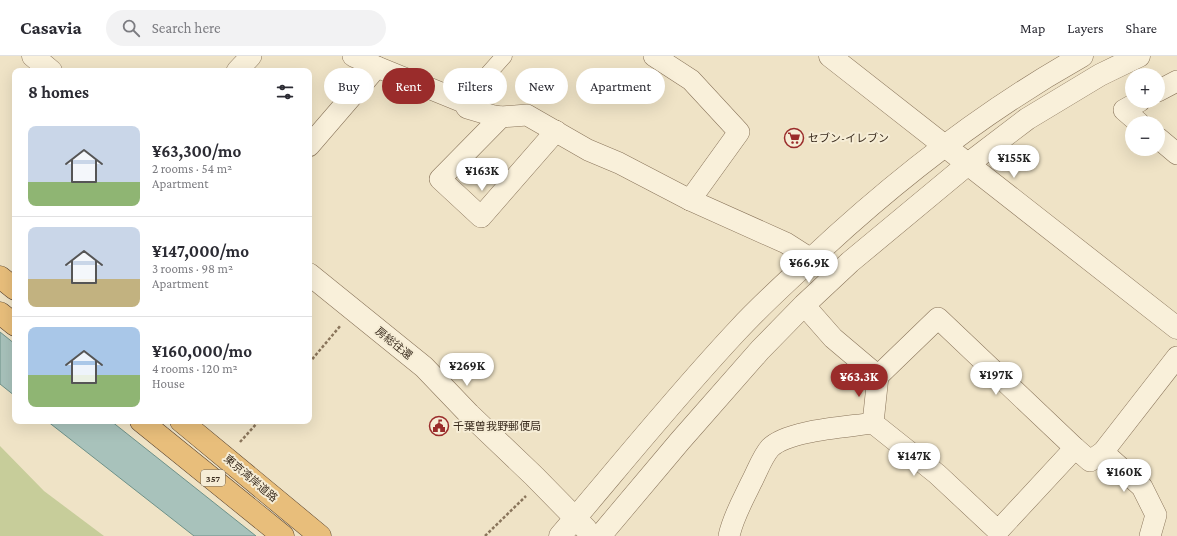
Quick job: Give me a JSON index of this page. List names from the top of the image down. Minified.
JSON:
{"streets":{"highway":["357","東京湾岸道路"],"street":["房総往還"]},"places":{"supermarket":["セブン-イレブン"],"public building":["千葉曽我野郵便局"]},"page":{"header":"Casavia","search":"Search here","nav":["Map","Layers","Share"],"map_buttons":["+","−"],"chip":["Buy","Rent","Filters","New","Apartment"],"heading":"8 homes","list":[{"name":"¥63,300/mo","note":"2 rooms · 54 m² · Apartment"},{"name":"¥147,000/mo","note":"3 rooms · 98 m² · Apartment"},{"name":"¥160,000/mo","note":"4 rooms · 120 m² · House"}],"price":["¥155K","¥163K","¥66.9K","¥269K","¥197K","¥63.3K","¥147K","¥160K"]}}
